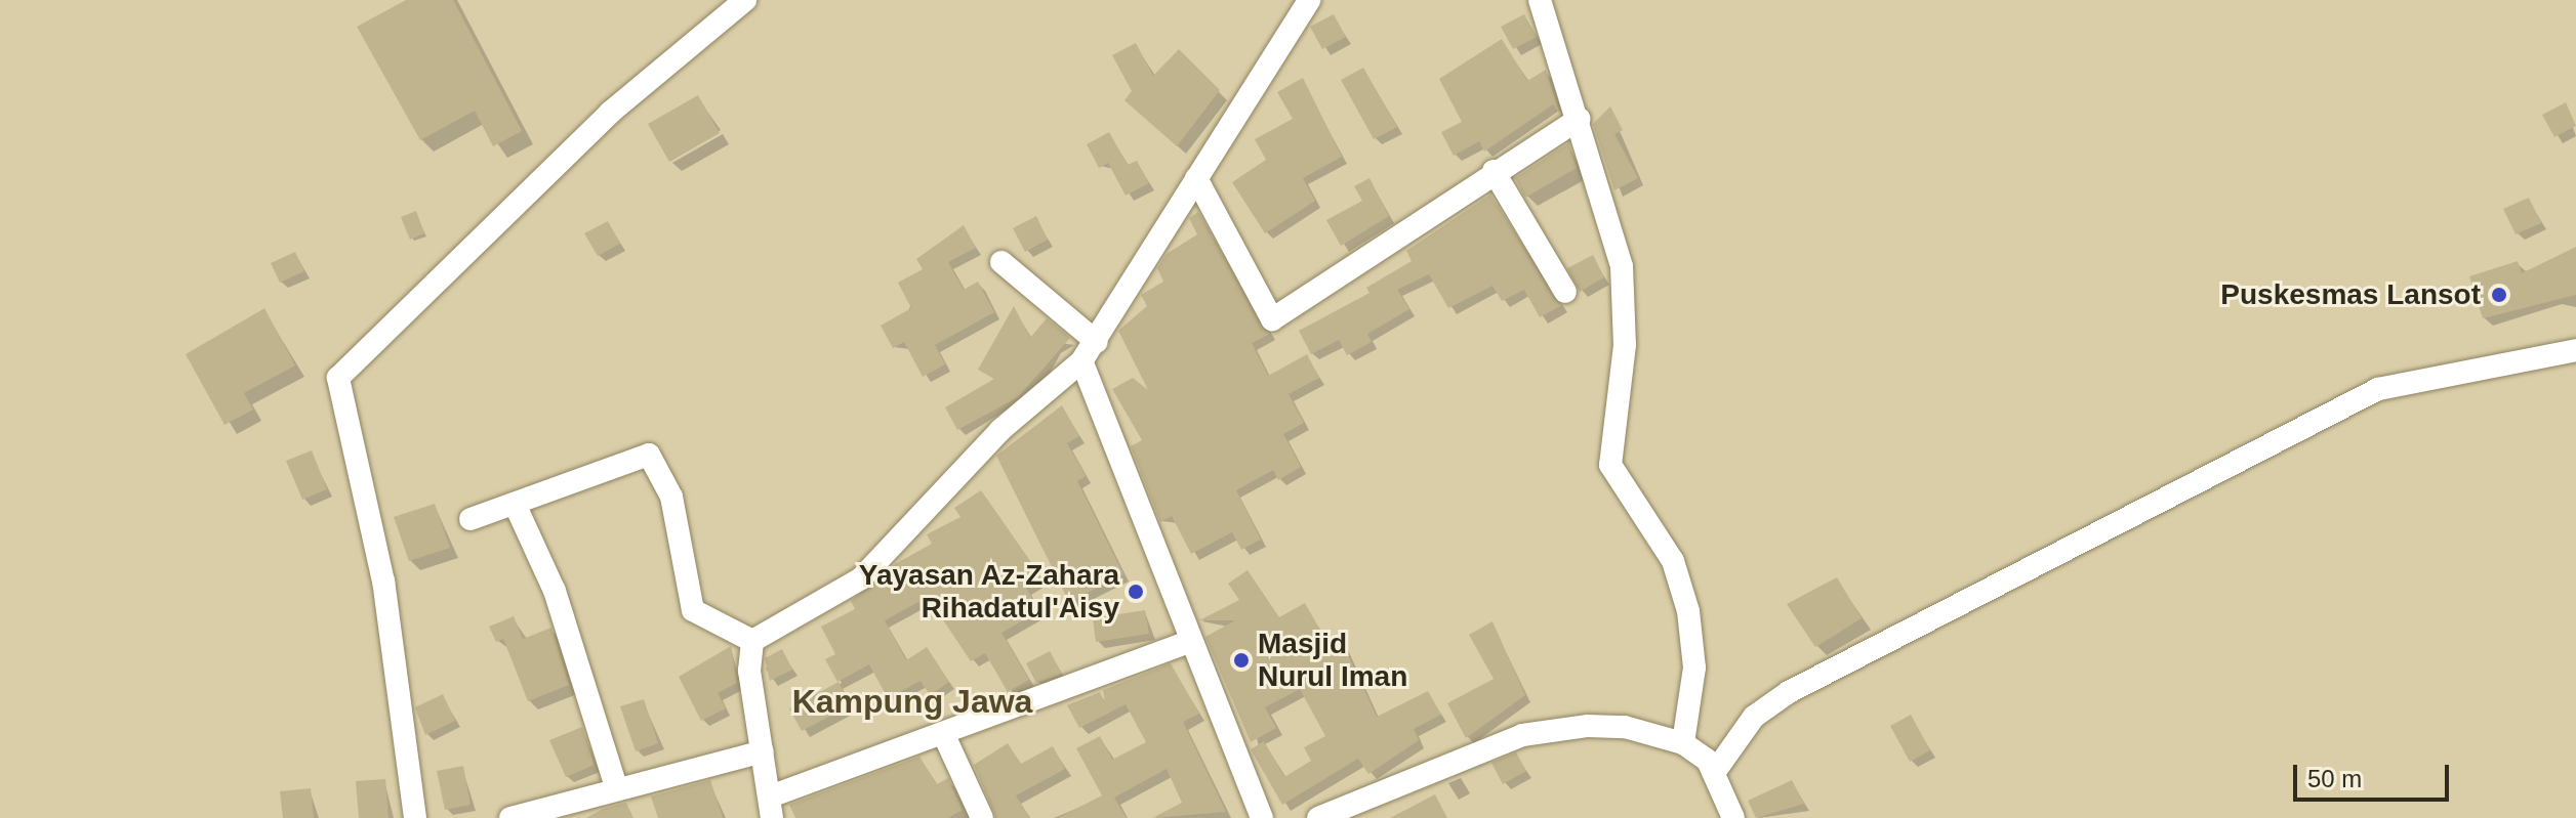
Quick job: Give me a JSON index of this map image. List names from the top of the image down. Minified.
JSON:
{"districts":["Kampung Jawa"],"places":["Puskesmas Lansot","Yayasan Az-Zahara Rihadatul'Aisy","Masjid Nurul Iman"],"scale_bar":"50 m"}
